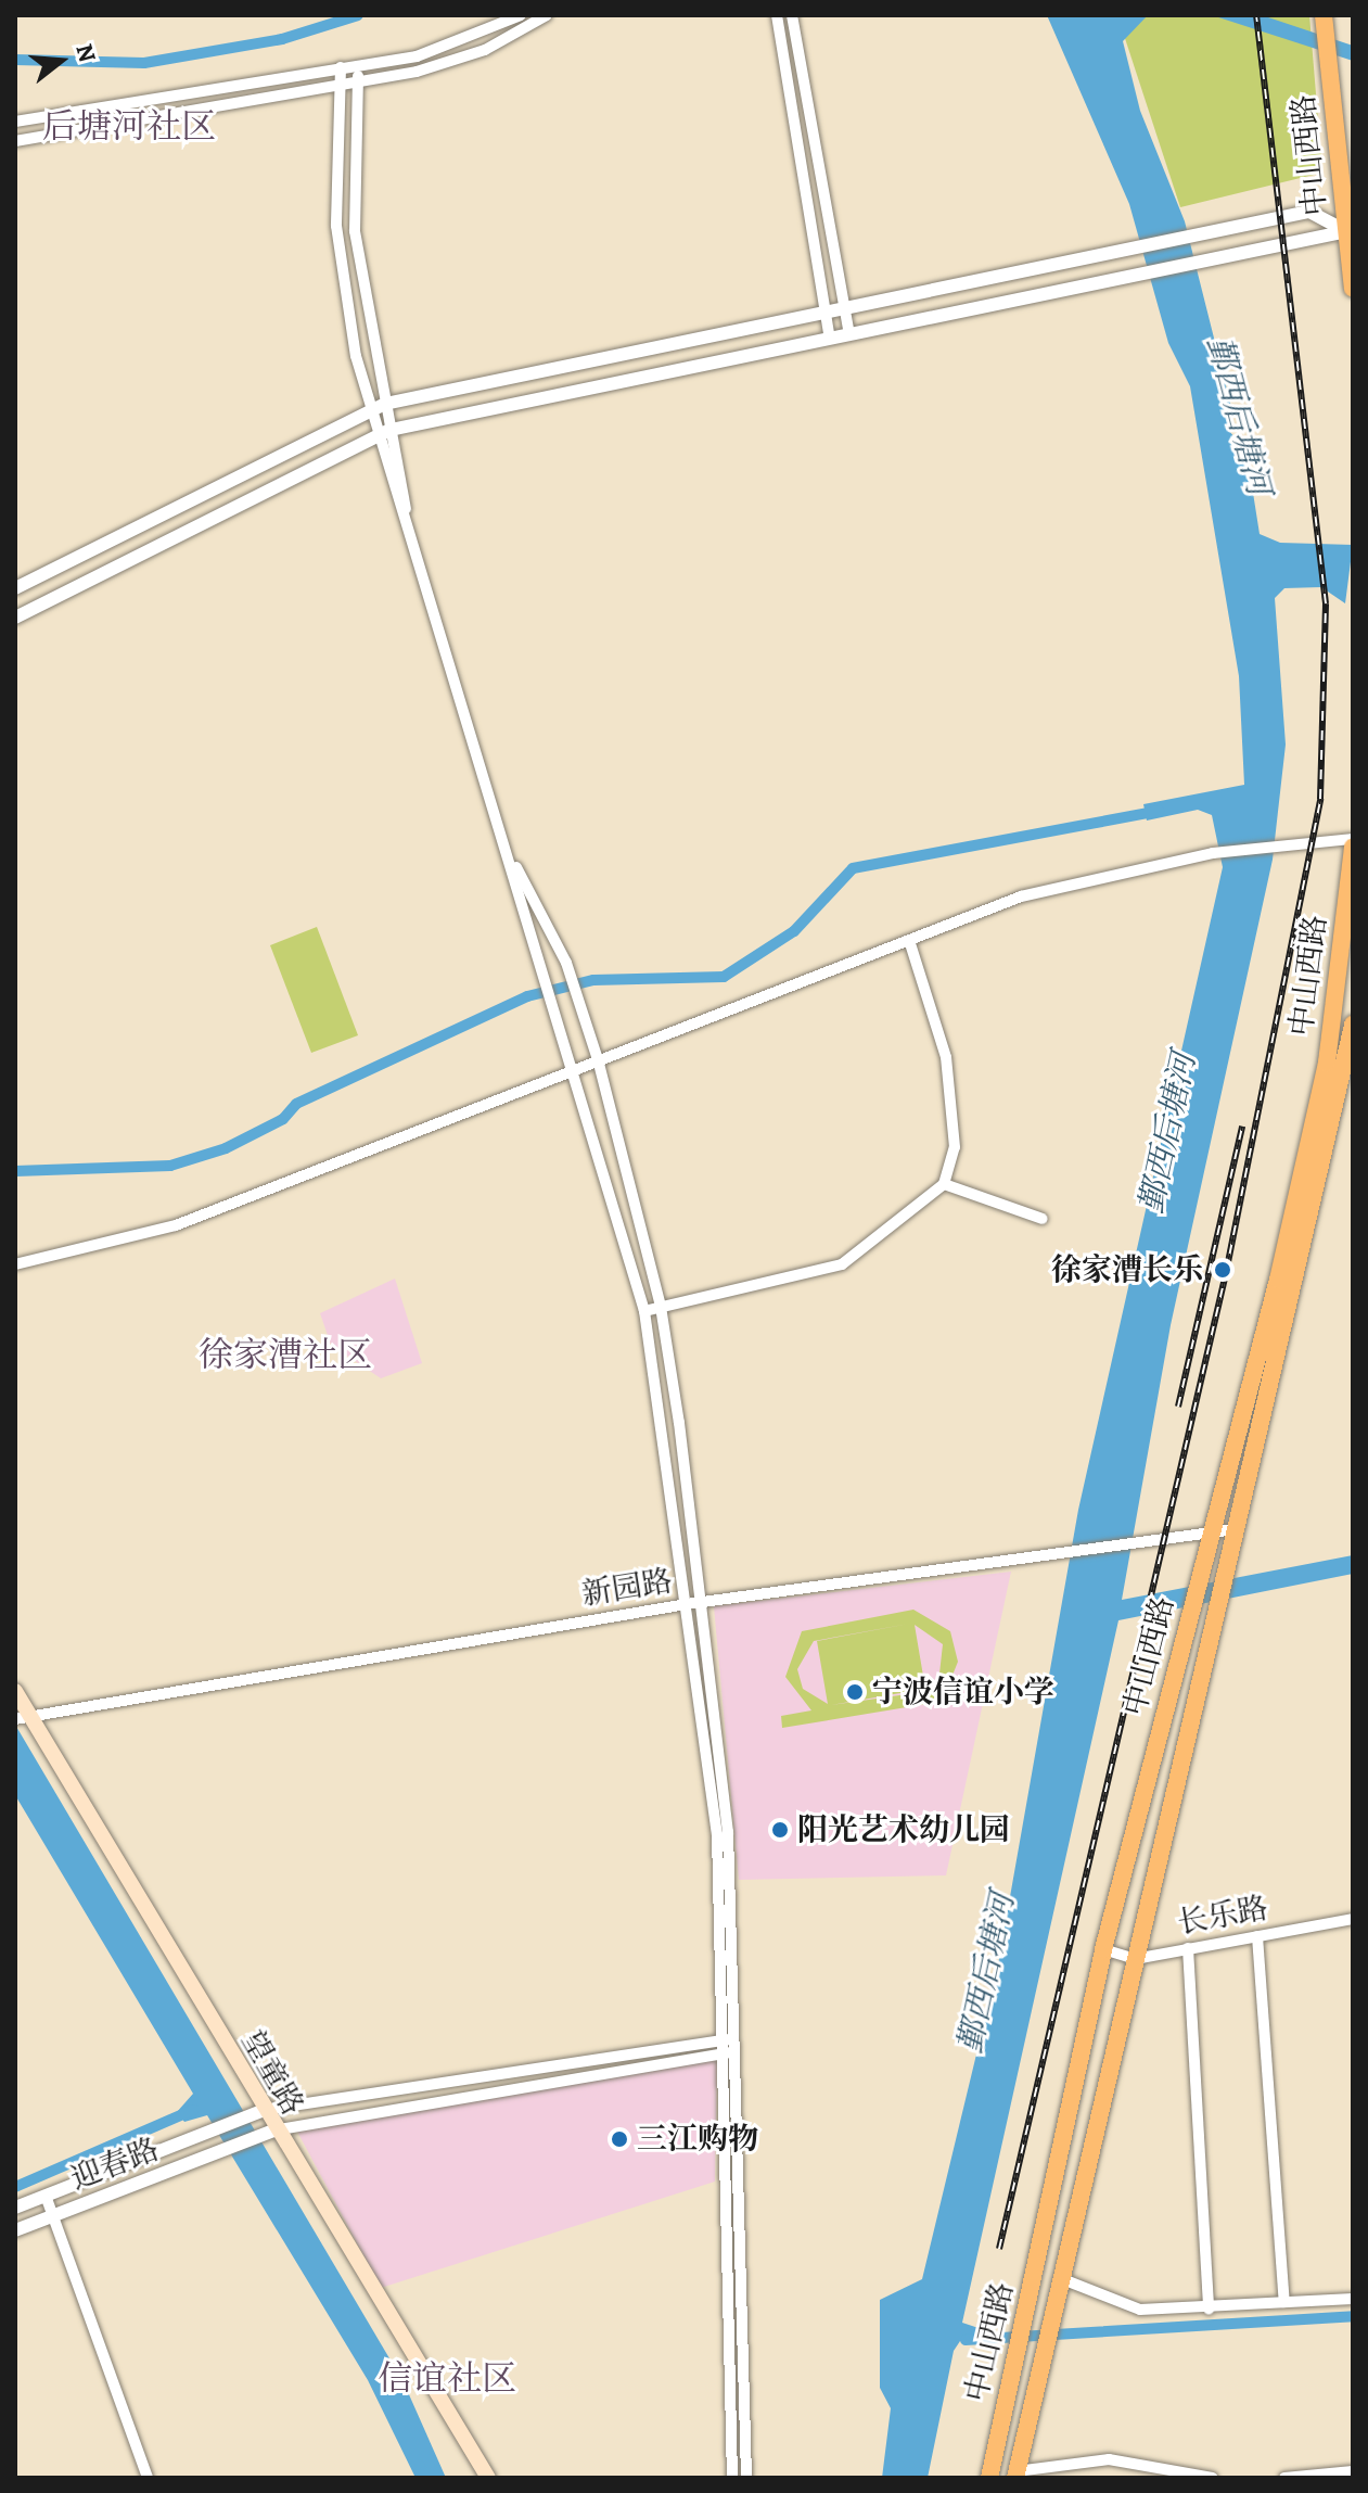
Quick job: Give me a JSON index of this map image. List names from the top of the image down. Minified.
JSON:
{"streets":{"main road":["中山西路","望童路"],"street":["新园路","长乐路","迎春路"]},"crossings":[["中山西路","新园路"],["中山西路","长乐路"],["新园路","望童路"],["望童路","迎春路"]],"districts":["后塘河社区","徐家漕社区","信谊社区"],"water":["鄞西后塘河"],"places":["徐家漕长乐","宁波信谊小学","阳光艺术幼儿园","三江购物"],"north":"right"}
